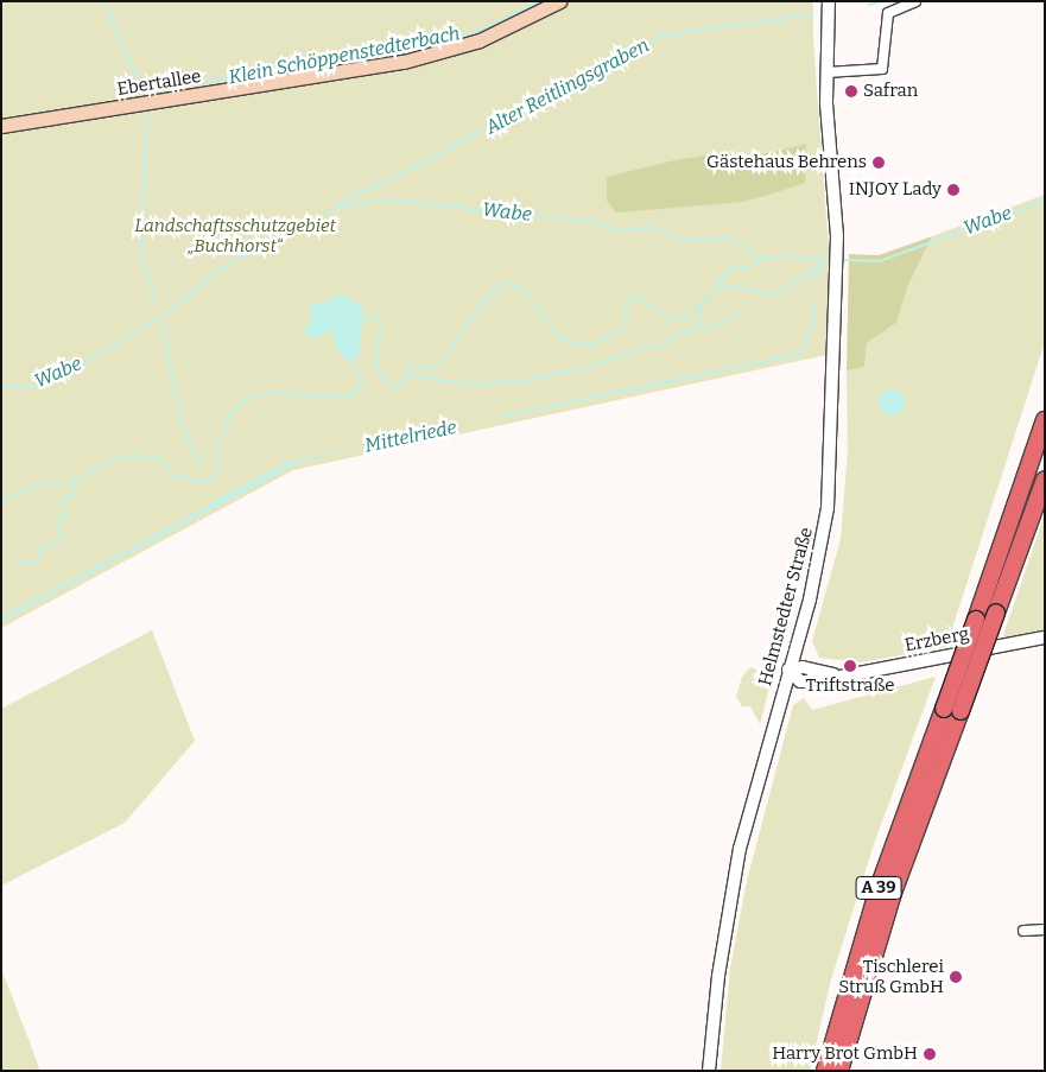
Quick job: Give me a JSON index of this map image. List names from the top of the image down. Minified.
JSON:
{"streets":{"highway":["A 39"],"main road":["Ebertallee"],"street":["Helmstedter Straße","Erzberg"]},"crossings":[["Helmstedter Straße","Erzberg"]],"water":["Klein Schöppenstedterbach","Alter Reitlingsgraben","Wabe","Mittelriede"],"parks":["Landschaftsschutzgebiet „Buchhorst“"],"places":["Safran","Gästehaus Behrens","INJOY Lady","Triftstraße","Tischlerei Struß GmbH","Harry Brot GmbH"]}
